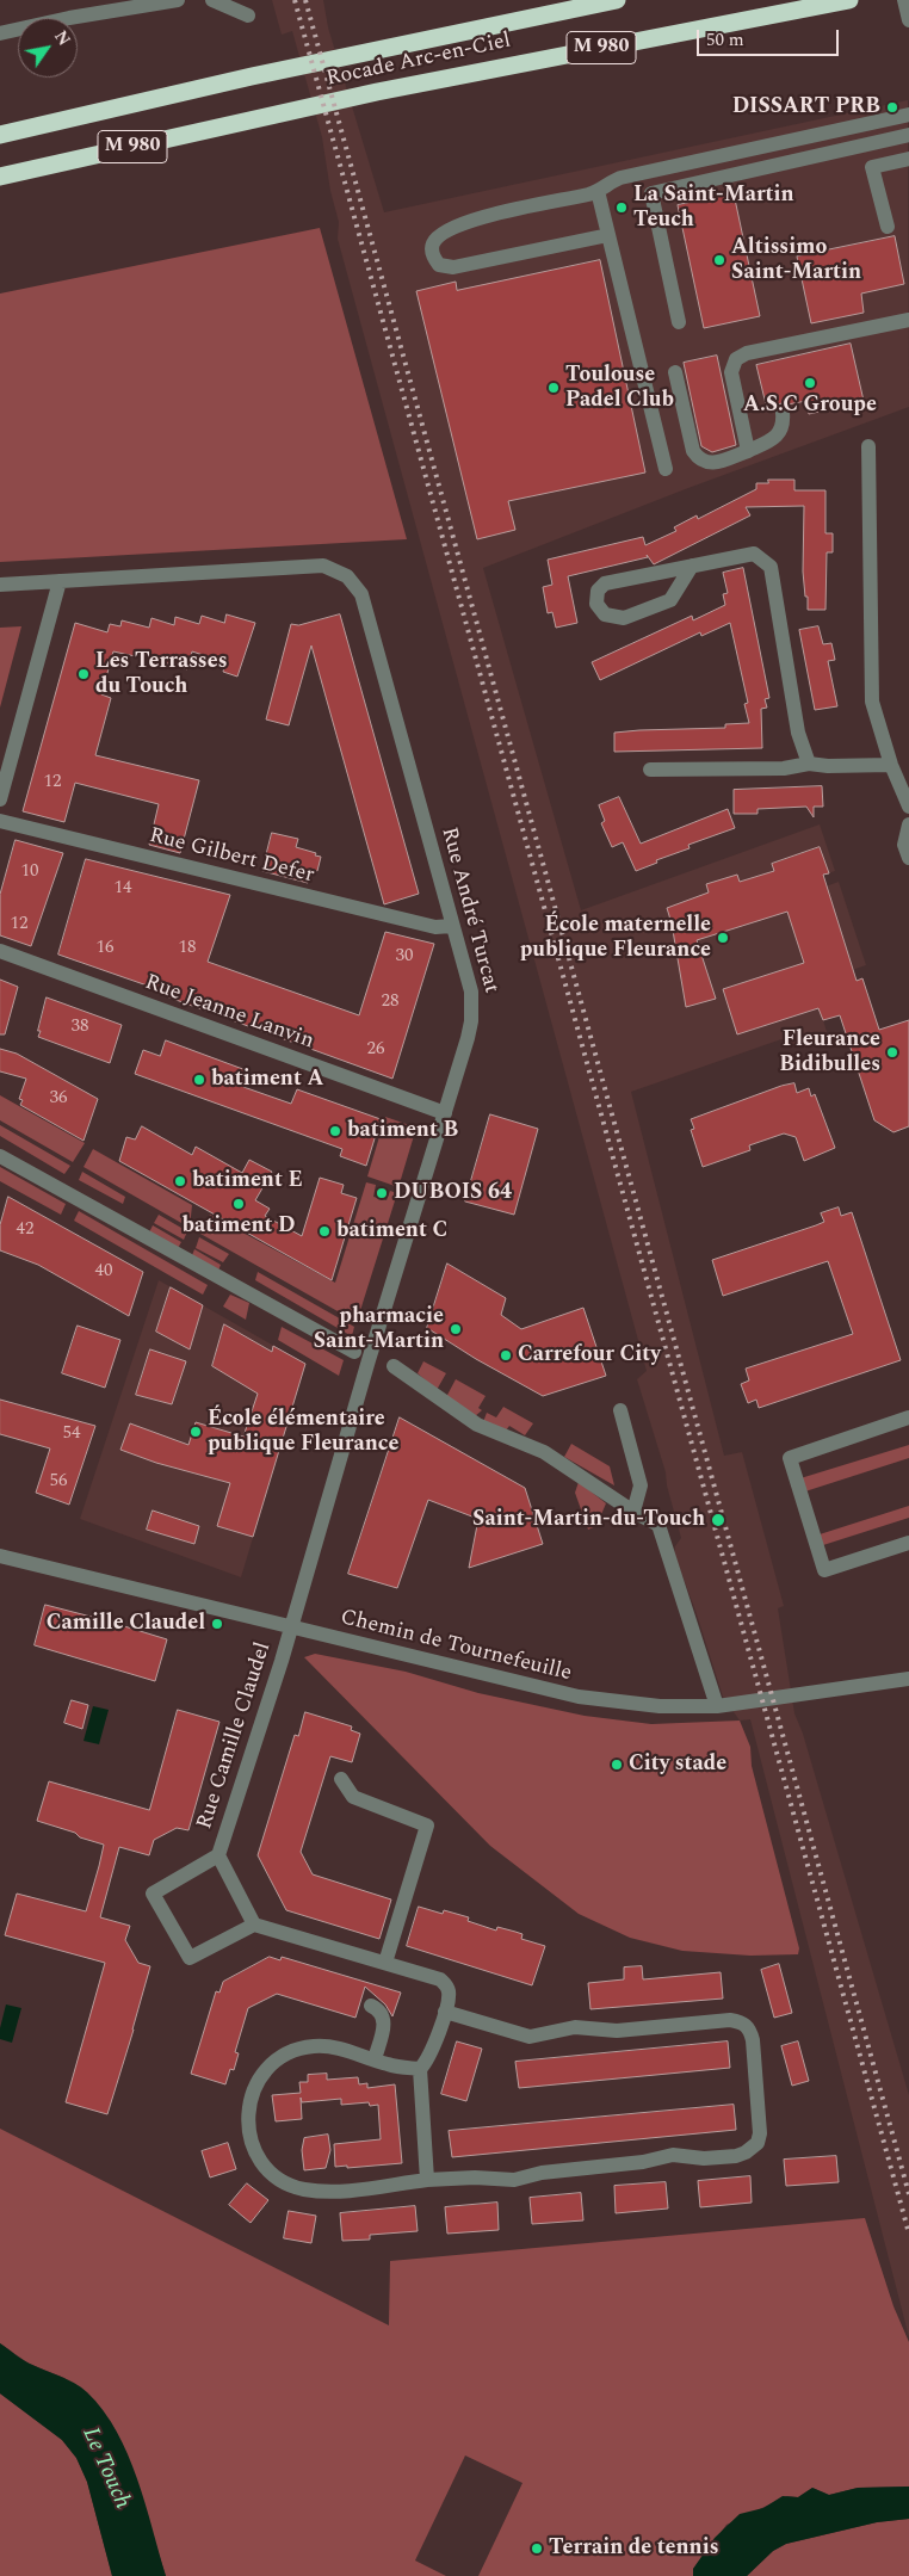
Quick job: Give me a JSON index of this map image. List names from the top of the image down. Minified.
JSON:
{"streets":{"highway":["M 980","Rocade Arc-en-Ciel"],"street":["Rue Gilbert Defer","Rue André Turcat","Rue Jeanne Lanvin","Chemin de Tournefeuille","Rue Camille Claudel"]},"crossings":[["Rue Gilbert Defer","Rue André Turcat"],["Rue André Turcat","Rue Jeanne Lanvin"],["Rue André Turcat","Chemin de Tournefeuille"],["Rue André Turcat","Rue Camille Claudel"],["Chemin de Tournefeuille","Rue Camille Claudel"]],"water":["Le Touch"],"places":["DISSART PRB","La Saint-Martin Teuch","Altissimo Saint-Martin","A.S.C Groupe","Toulouse Padel Club","Les Terrasses du Touch","École maternelle publique Fleurance","Fleurance Bidibulles","batiment A","batiment B","batiment E","DUBOIS 64","batiment D","batiment C","pharmacie Saint-Martin","Carrefour City","École élémentaire publique Fleurance","Saint-Martin-du-Touch","Camille Claudel","City stade","Terrain de tennis"],"house_numbers":["12","10","14","12","16","18","30","28","38","26","36","42","40","54","56"],"scale_bar":"50 m","north":"top right"}
